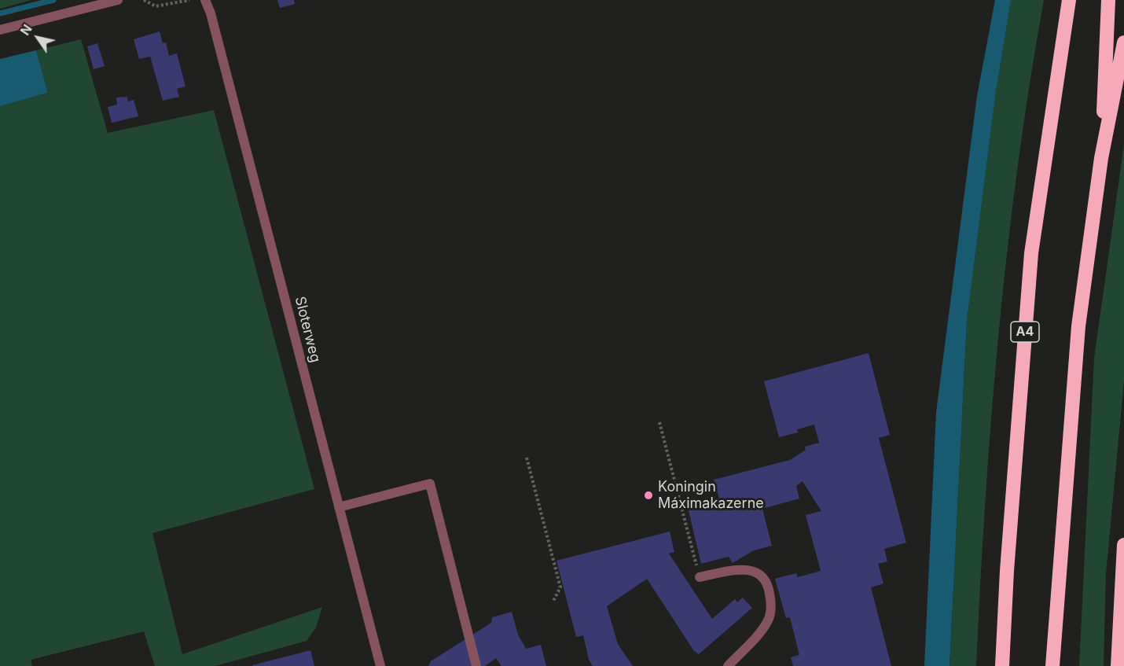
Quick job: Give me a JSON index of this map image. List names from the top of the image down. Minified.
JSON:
{"streets":{"highway":["A4"],"street":["Sloterweg"]},"places":["Koningin Máximakazerne"],"north":"top left"}
